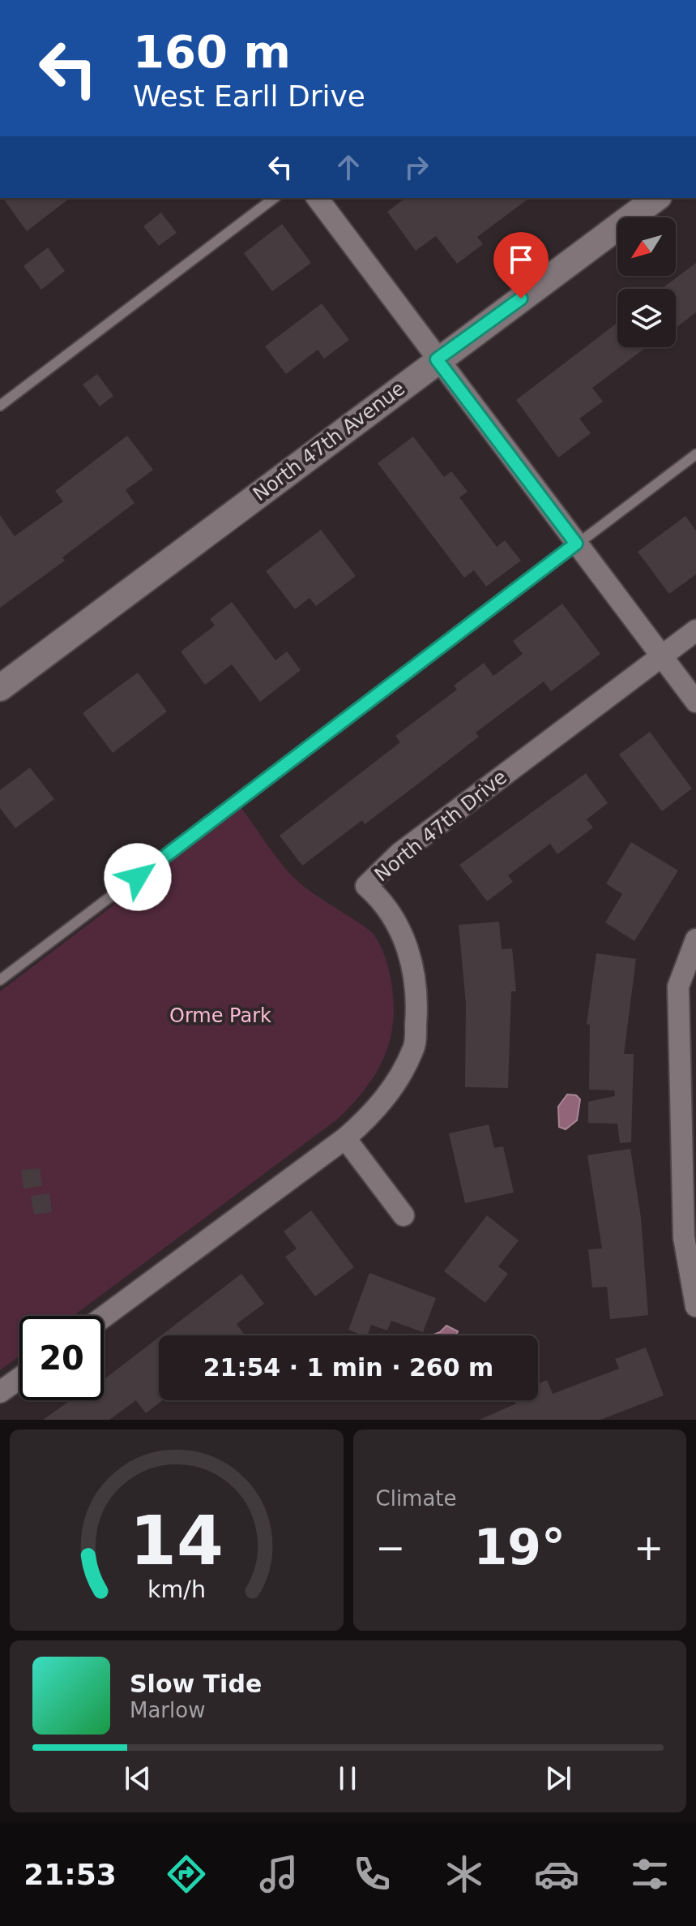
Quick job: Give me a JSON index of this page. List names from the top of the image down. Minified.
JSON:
{"streets":{"street":["North 47th Avenue","North 47th Drive"]},"parks":["Orme Park"],"north":"bottom left","page":{"turn":["160 m","West Earll Drive"],"limit":"20","trip":"21:54 · 1 min · 260 m","tile":"Climate","heat":["−","19°","+"],"song":["Slow Tide","Marlow"],"tabs":"21:53","gauge":["14","km/h"]}}
